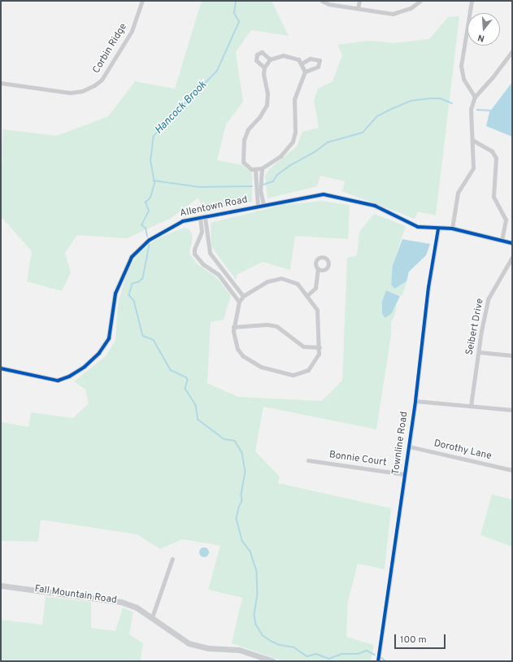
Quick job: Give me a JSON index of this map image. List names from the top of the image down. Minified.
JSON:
{"streets":{"main road":["Fall Mountain Road"],"street":["Corbin Ridge","Allentown Road","Seibert Drive","Townline Road","Dorothy Lane","Bonnie Court"]},"crossings":[["Allentown Road","Townline Road"],["Townline Road","Dorothy Lane"],["Townline Road","Bonnie Court"]],"water":["Hancock Brook"],"scale_bar":"100 m","north":"bottom"}
